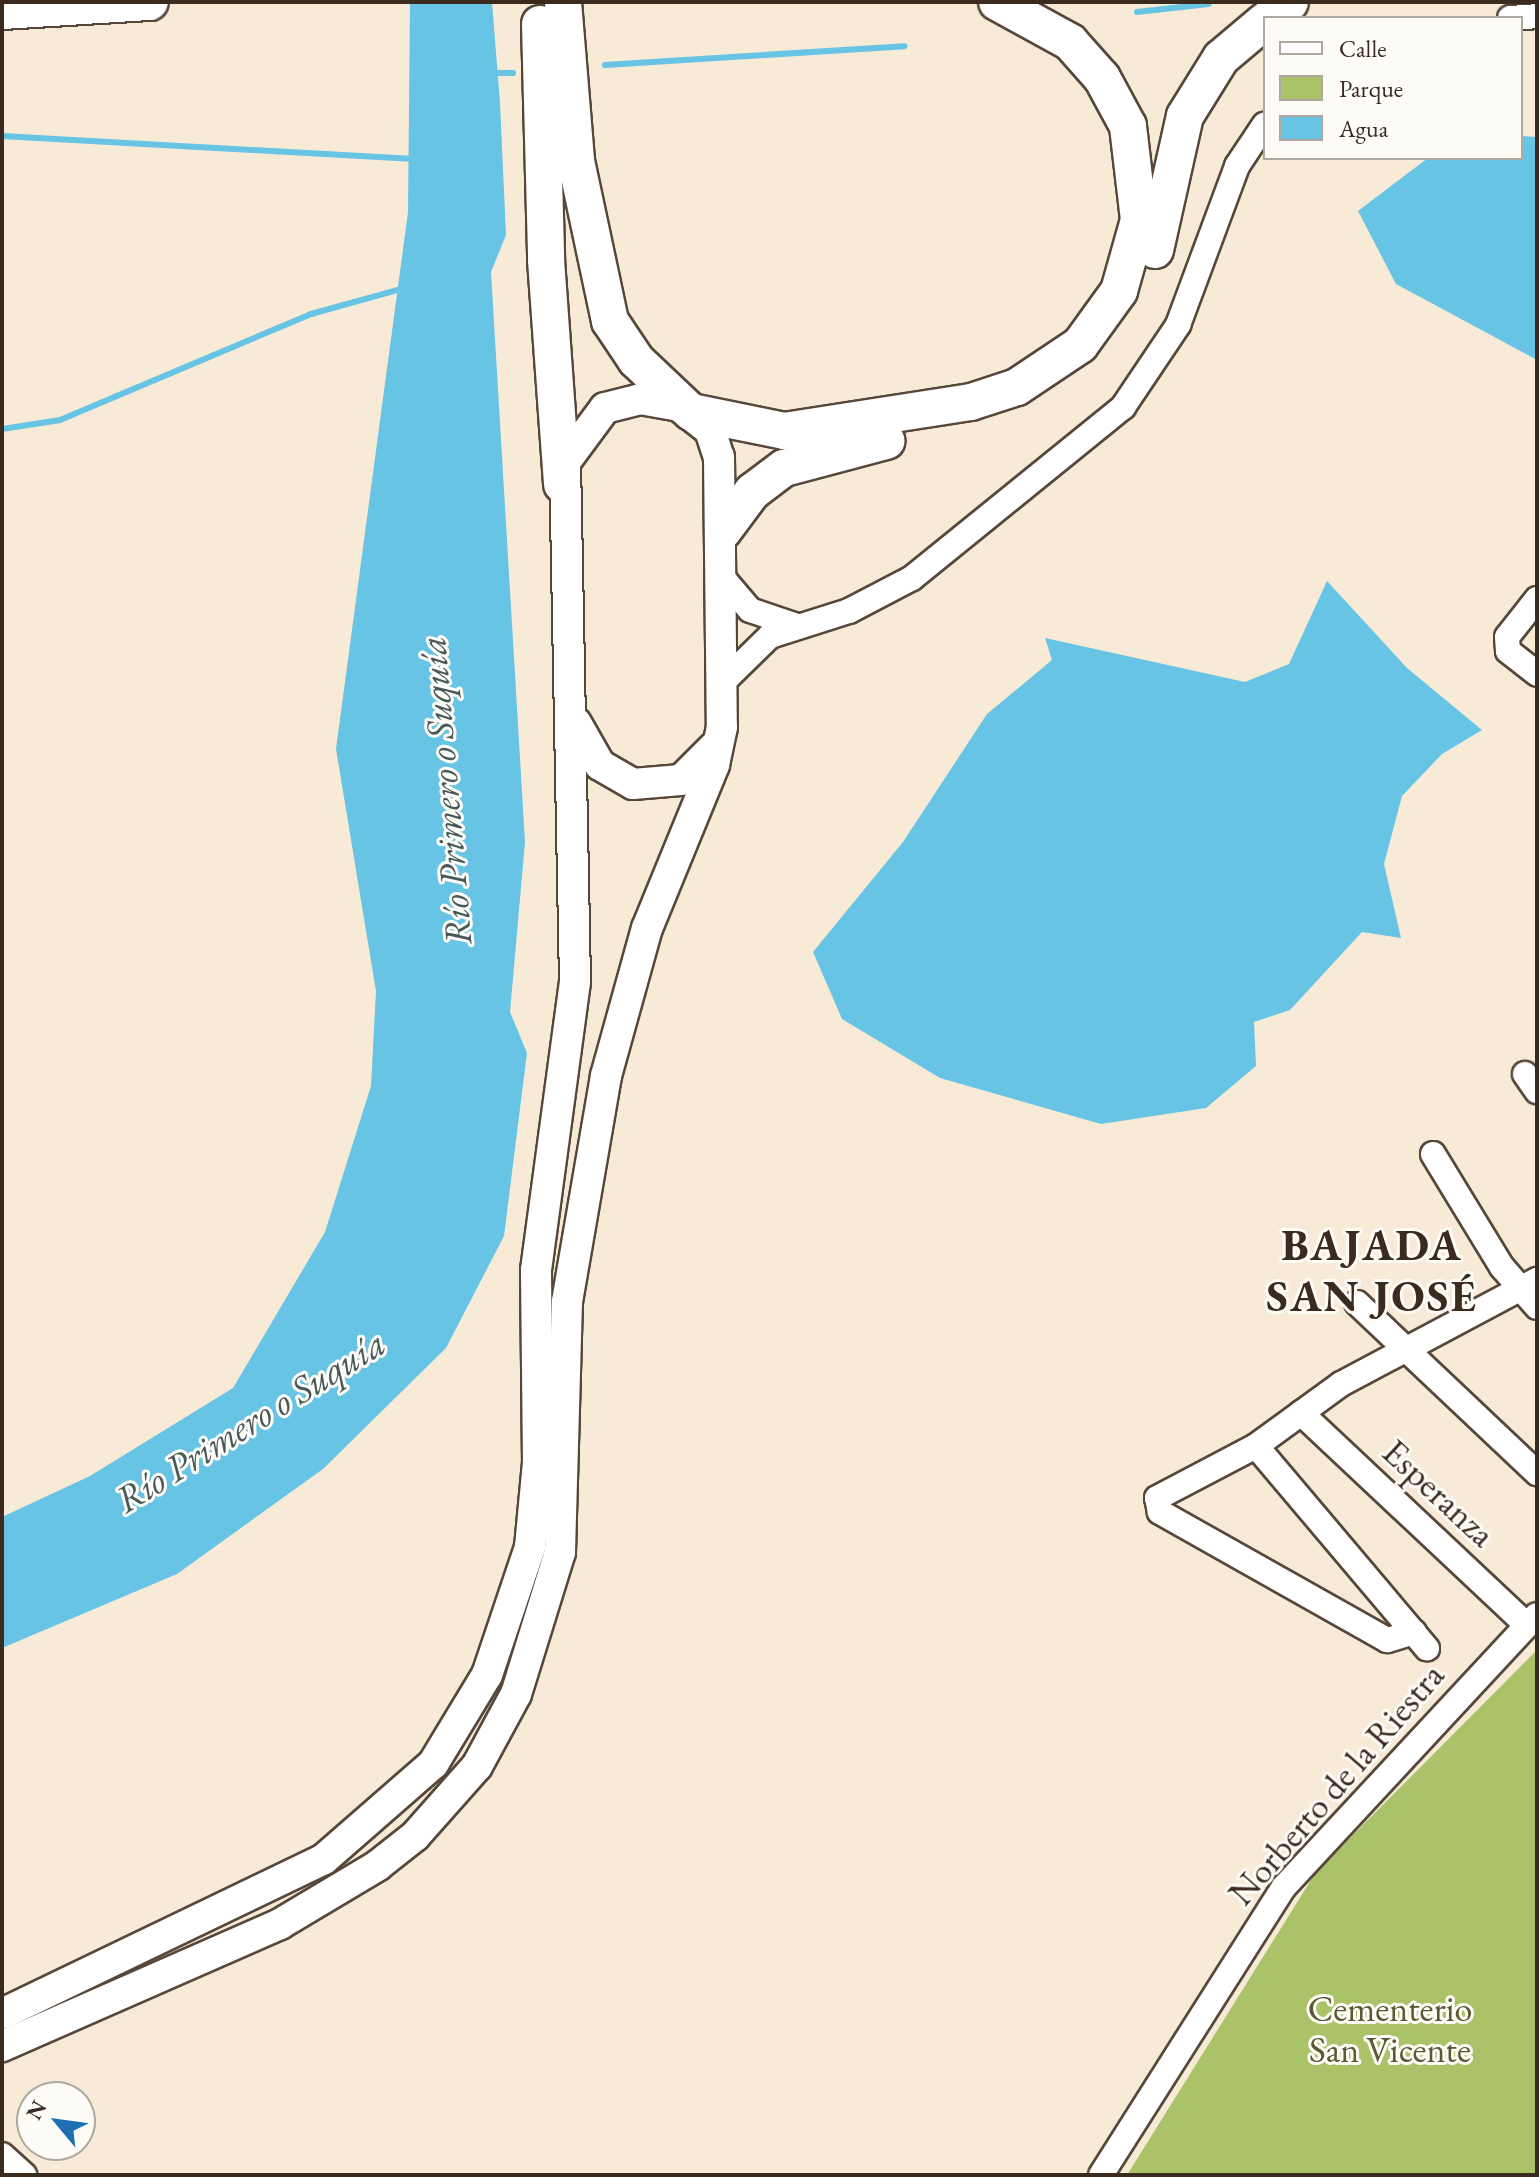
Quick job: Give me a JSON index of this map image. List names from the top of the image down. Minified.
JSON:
{"streets":{"street":["Esperanza","Norberto de la Riestra"]},"crossings":[["Esperanza","Norberto de la Riestra"]],"districts":["BAJADA SAN JOSÉ"],"water":["Río Primero o Suquía"],"parks":["Cementerio San Vicente"],"legend":["Calle","Parque","Agua"],"north":"top left"}
